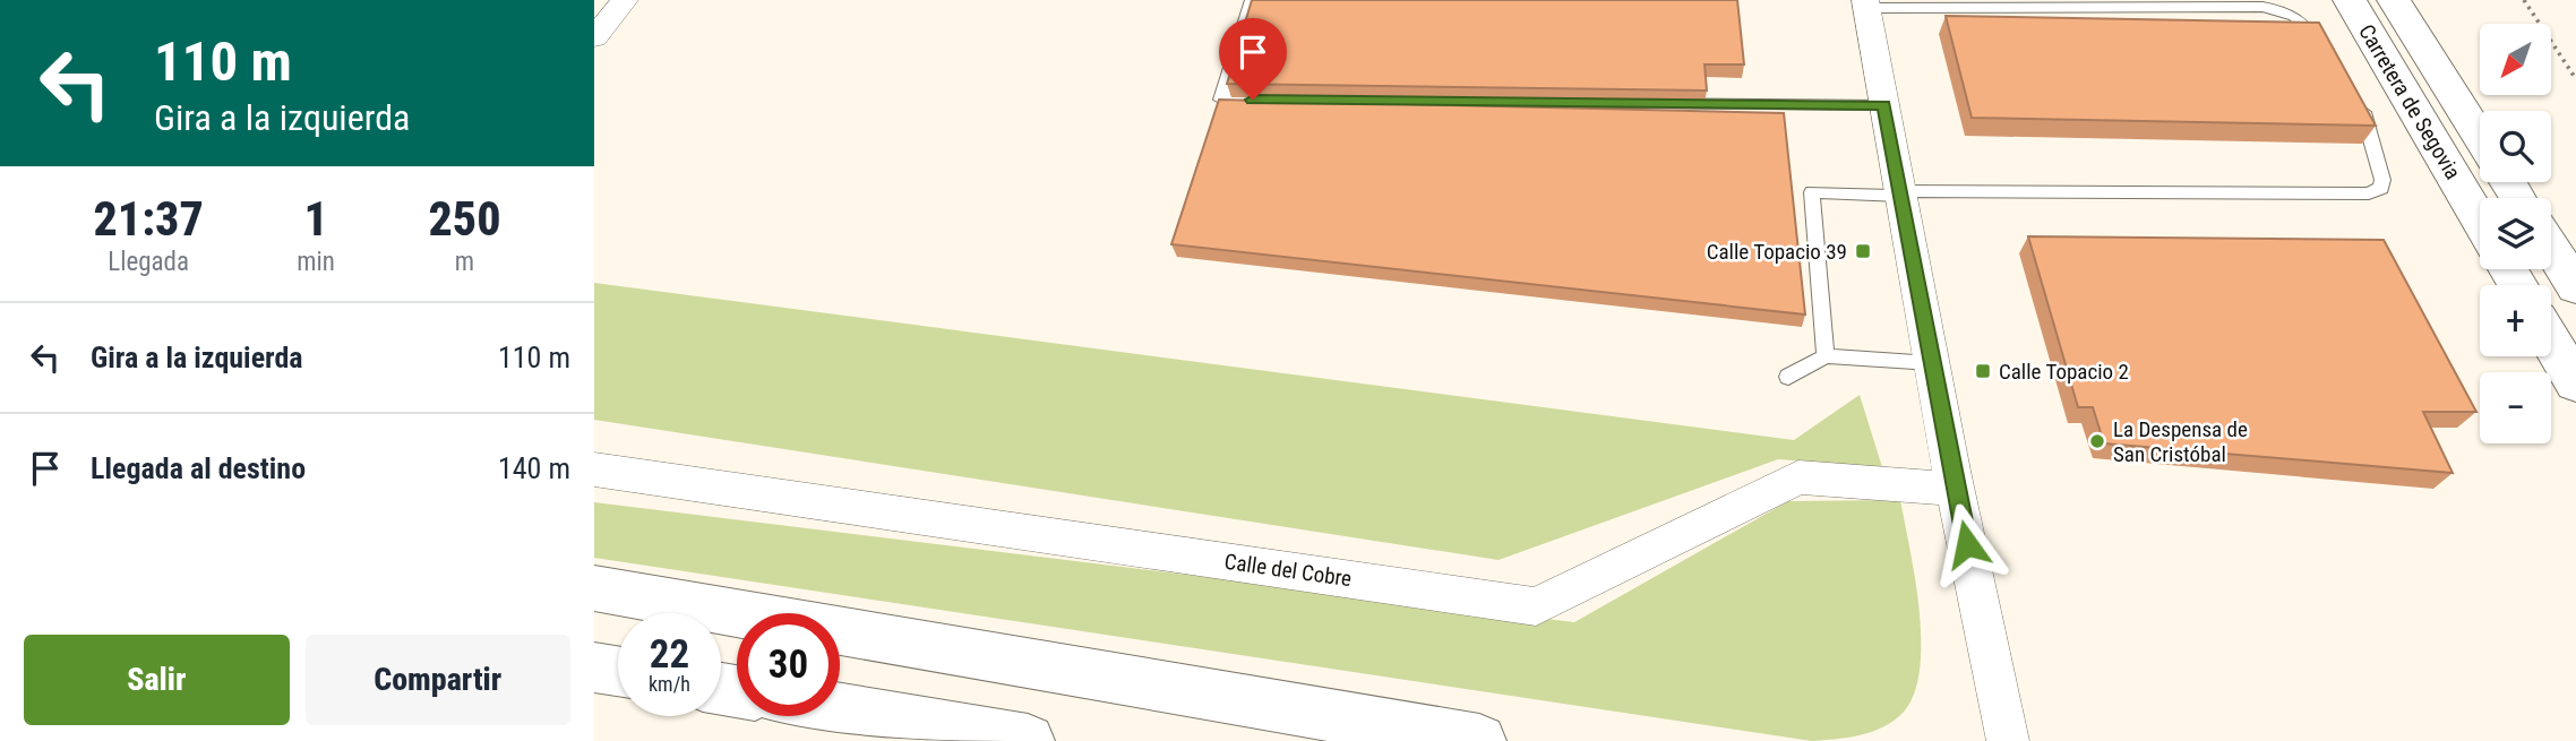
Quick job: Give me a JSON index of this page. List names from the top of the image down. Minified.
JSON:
{"streets":{"highway":["Carretera de Segovia"],"street":["Calle del Cobre"]},"places":{"transit":["Calle Topacio 39","Calle Topacio 2"],"other":["La Despensa de San Cristóbal"]},"north":"bottom left","page":{"turn":["110 m","Gira a la izquierda"],"map_buttons":["+","−"],"eta":["21:37","Llegada","1","min","250","m"],"list":[{"name":"Gira a la izquierda","value":"110 m"},{"name":"Llegada al destino","value":"140 m"}],"speed":"22 km/h","limit":"30","buttons":["Salir","Compartir"]}}
